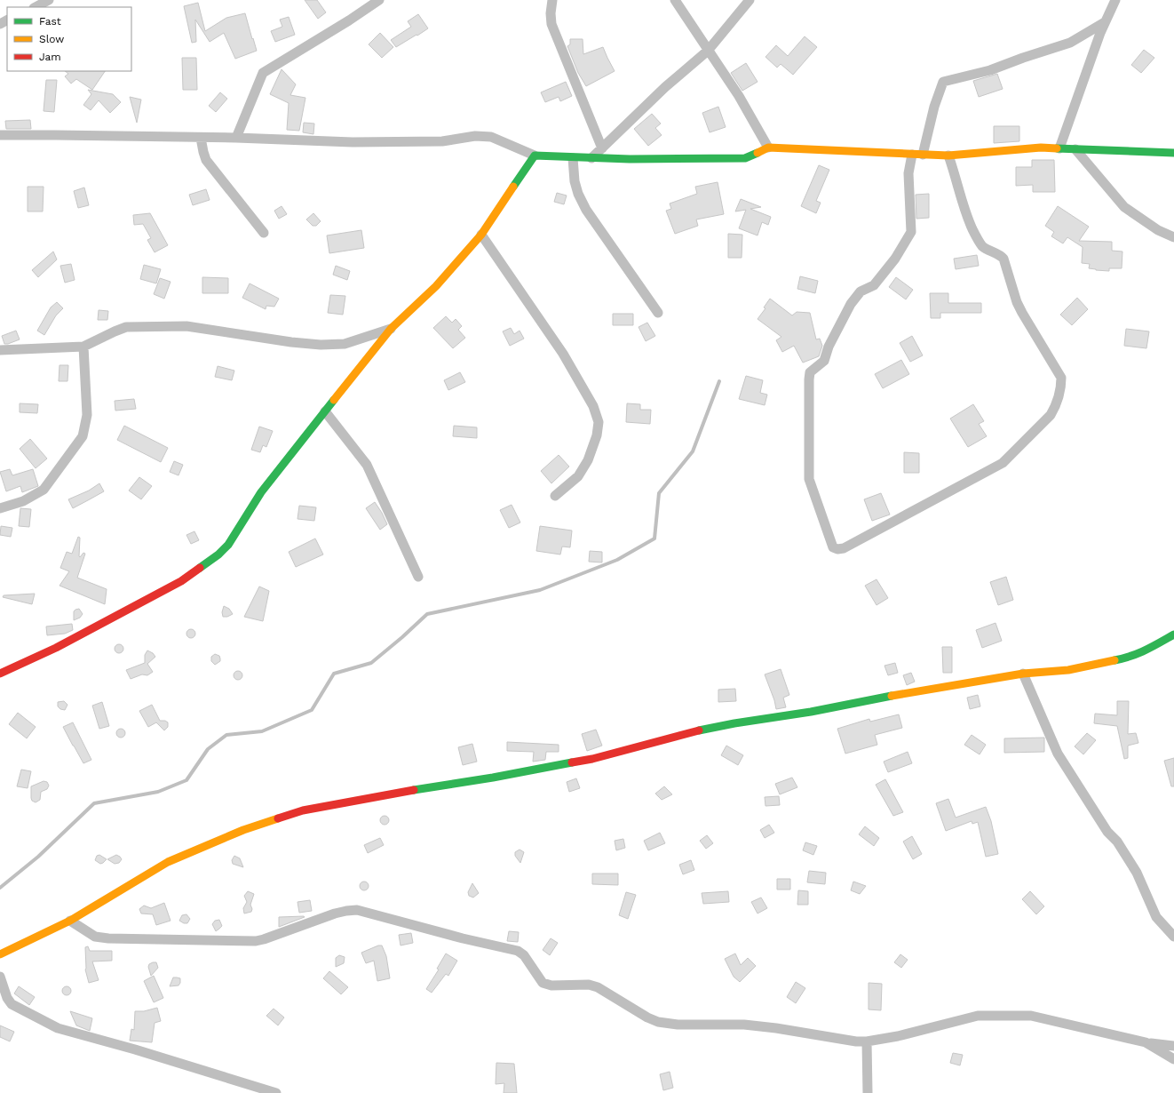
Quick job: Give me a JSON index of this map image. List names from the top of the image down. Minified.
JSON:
{"legend":["Fast","Slow","Jam"]}
